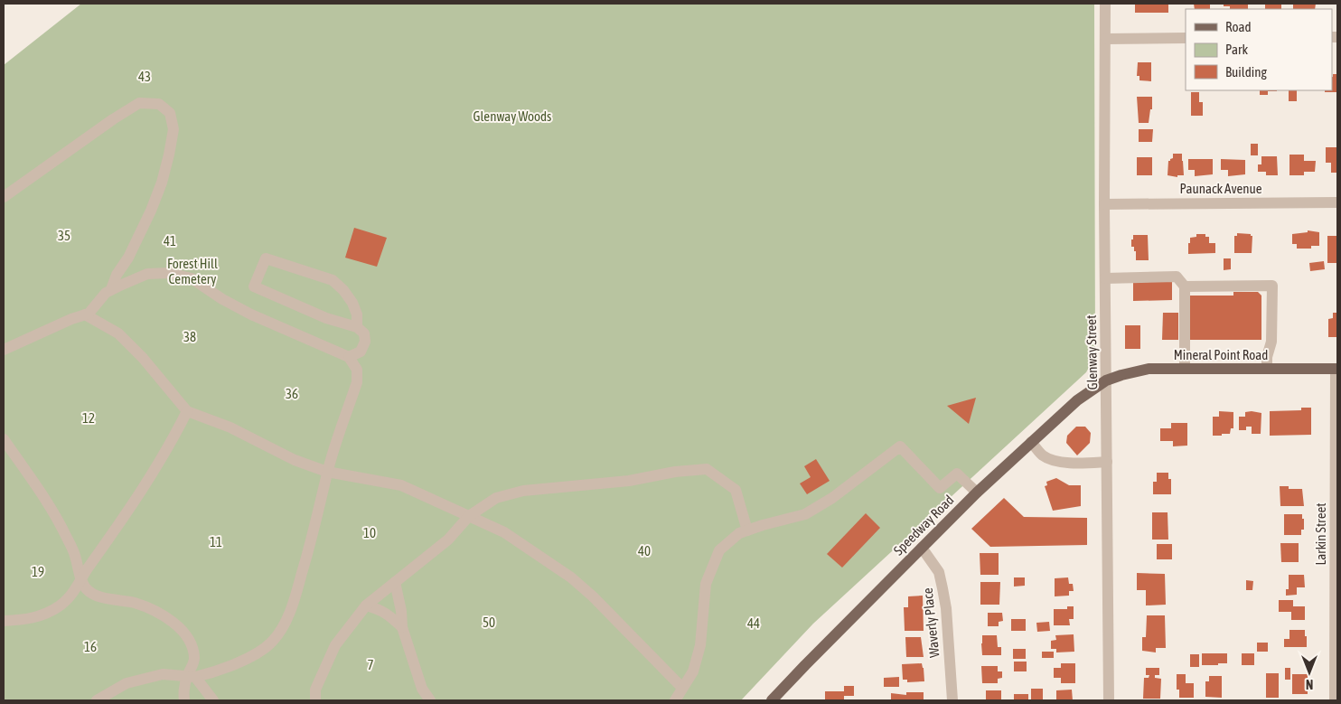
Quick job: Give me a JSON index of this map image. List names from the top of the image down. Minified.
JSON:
{"streets":{"main road":["Mineral Point Road","Speedway Road"],"street":["Paunack Avenue","Glenway Street","Larkin Street","Waverly Place"]},"crossings":[["Paunack Avenue","Glenway Street"],["Glenway Street","Mineral Point Road"],["Glenway Street","Speedway Road"],["Mineral Point Road","Speedway Road"],["Mineral Point Road","Larkin Street"],["Speedway Road","Waverly Place"]],"parks":["43","Glenway Woods","35","41","Forest Hill Cemetery","38","36","12","10","11","40","19","50","44","16","7"],"legend":["Road","Park","Building"],"north":"bottom"}
